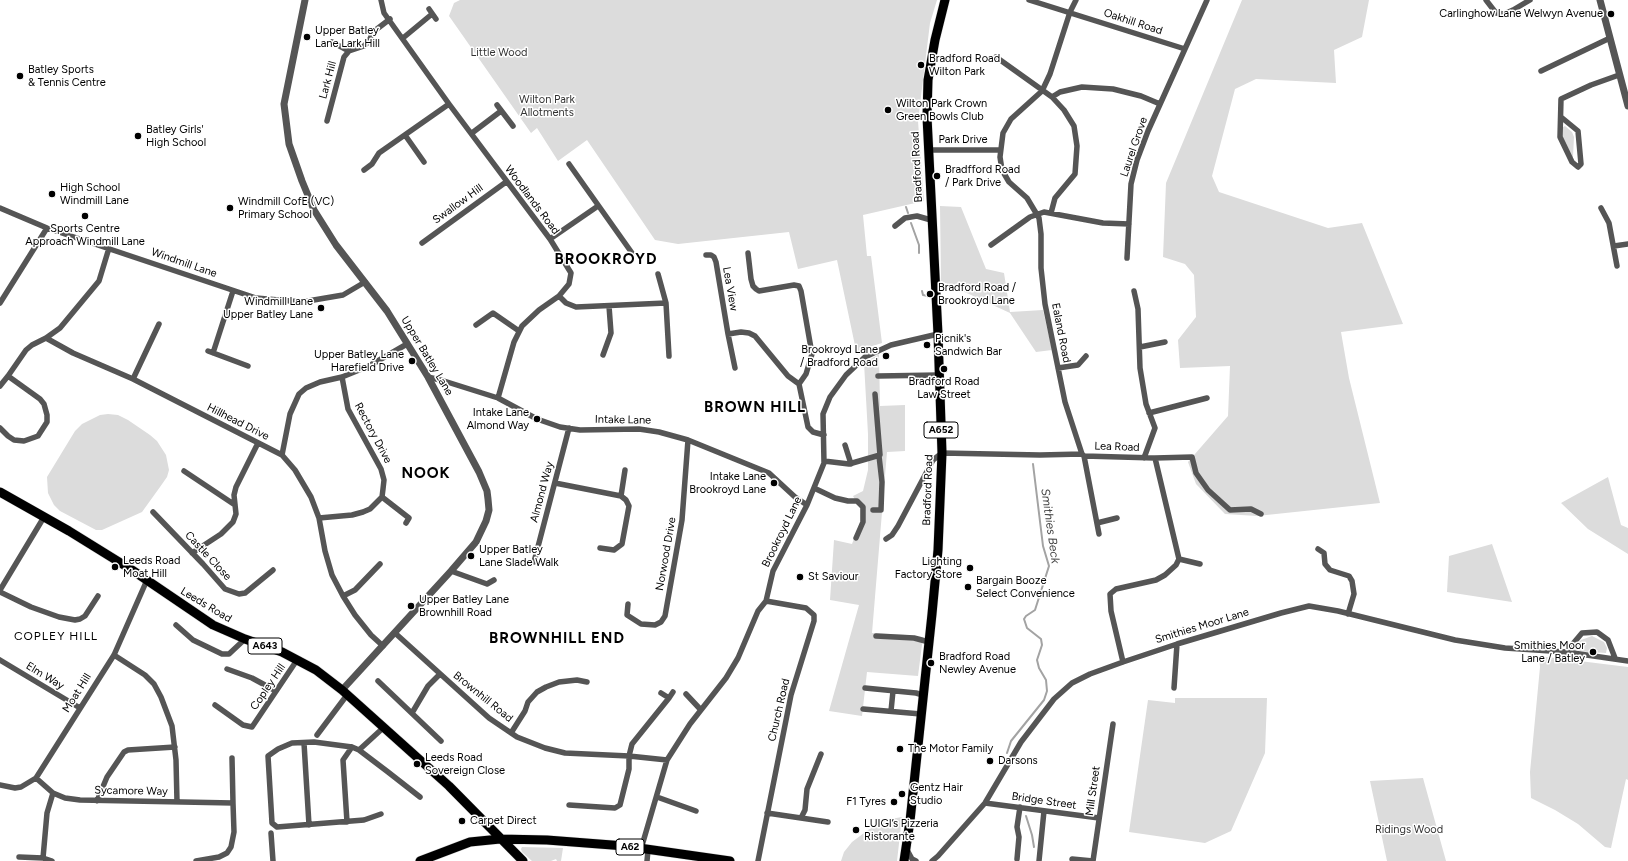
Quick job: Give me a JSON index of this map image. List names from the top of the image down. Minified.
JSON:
{"streets":{"main road":["Bradford Road","A652","Leeds Road","A643","A62"],"street":["Oakhill Road","Lark Hill","Park Drive","Laurel Grove","Woodlands Road","Swallow Hill","Windmill Lane","Lea View","Ealand Road","Upper Batley Lane","Intake Lane","Hillhead Drive","Rectory Drive","Lea Road","Almond Way","Brookroyd Lane","Norwood Drive","Castle Close","Smithies Moor Lane","Elm Way","Copley Hill","Moat Hill","Brownhill Road","Church Road","Sycamore Way","Mill Street","Bridge Street"]},"crossings":[["Oakhill Road","Laurel Grove"],["Lark Hill","Woodlands Road"],["Park Drive","Bradford Road"],["Bradford Road","Lea Road"],["Bradford Road","Brookroyd Lane"],["Woodlands Road","Swallow Hill"],["Woodlands Road","Intake Lane"],["Windmill Lane","Upper Batley Lane"],["Ealand Road","Lea Road"],["Upper Batley Lane","Intake Lane"],["Upper Batley Lane","Hillhead Drive"],["Upper Batley Lane","Leeds Road"],["Upper Batley Lane","Brownhill Road"],["Intake Lane","Almond Way"],["Intake Lane","Brookroyd Lane"],["Intake Lane","Norwood Drive"],["Brookroyd Lane","Brownhill Road"],["Brookroyd Lane","Church Road"],["Brookroyd Lane","A62"],["Leeds Road","A643"],["Leeds Road","Copley Hill"],["Leeds Road","Moat Hill"],["Leeds Road","A62"],["Smithies Moor Lane","Bridge Street"],["A643","A62"],["Elm Way","Moat Hill"],["Moat Hill","Sycamore Way"],["Mill Street","Bridge Street"]],"districts":["BROOKROYD","BROWN HILL","NOOK","COPLEY HILL","BROWNHILL END"],"water":["Smithies Beck"],"parks":["Little Wood","Wilton Park Allotments","Ridings Wood"],"places":["Carlinghow Lane Welwyn Avenue","Upper Batley Lane Lark Hill","Bradford Road Wilton Park","Batley Sports & Tennis Centre","Wilton Park Crown Green Bowls Club","Batley Girls' High School","Bradfford Road / Park Drive","High School Windmill Lane","Windmill CofE (VC) Primary School","Sports Centre Approach Windmill Lane","Bradford Road / Brookroyd Lane","Windmill Lane Upper Batley Lane","Picnik's Sandwich Bar","Brookroyd Lane / Bradford Road","Upper Batley Lane Harefield Drive","Bradford Road Law Street","Intake Lane Almond Way","Intake Lane Brookroyd Lane","Upper Batley Lane Slade Walk","Leeds Road Moat Hill","Lighting Factory Store","St Saviour","Bargain Booze Select Convenience","Upper Batley Lane Brownhill Road","Smithies Moor Lane / Batley","Bradford Road Newley Avenue","The Motor Family","Darsons","Leeds Road Sovereign Close","Gentz Hair Studio","F1 Tyres","Carpet Direct","LUIGI’s Pizzeria Ristorante"]}
